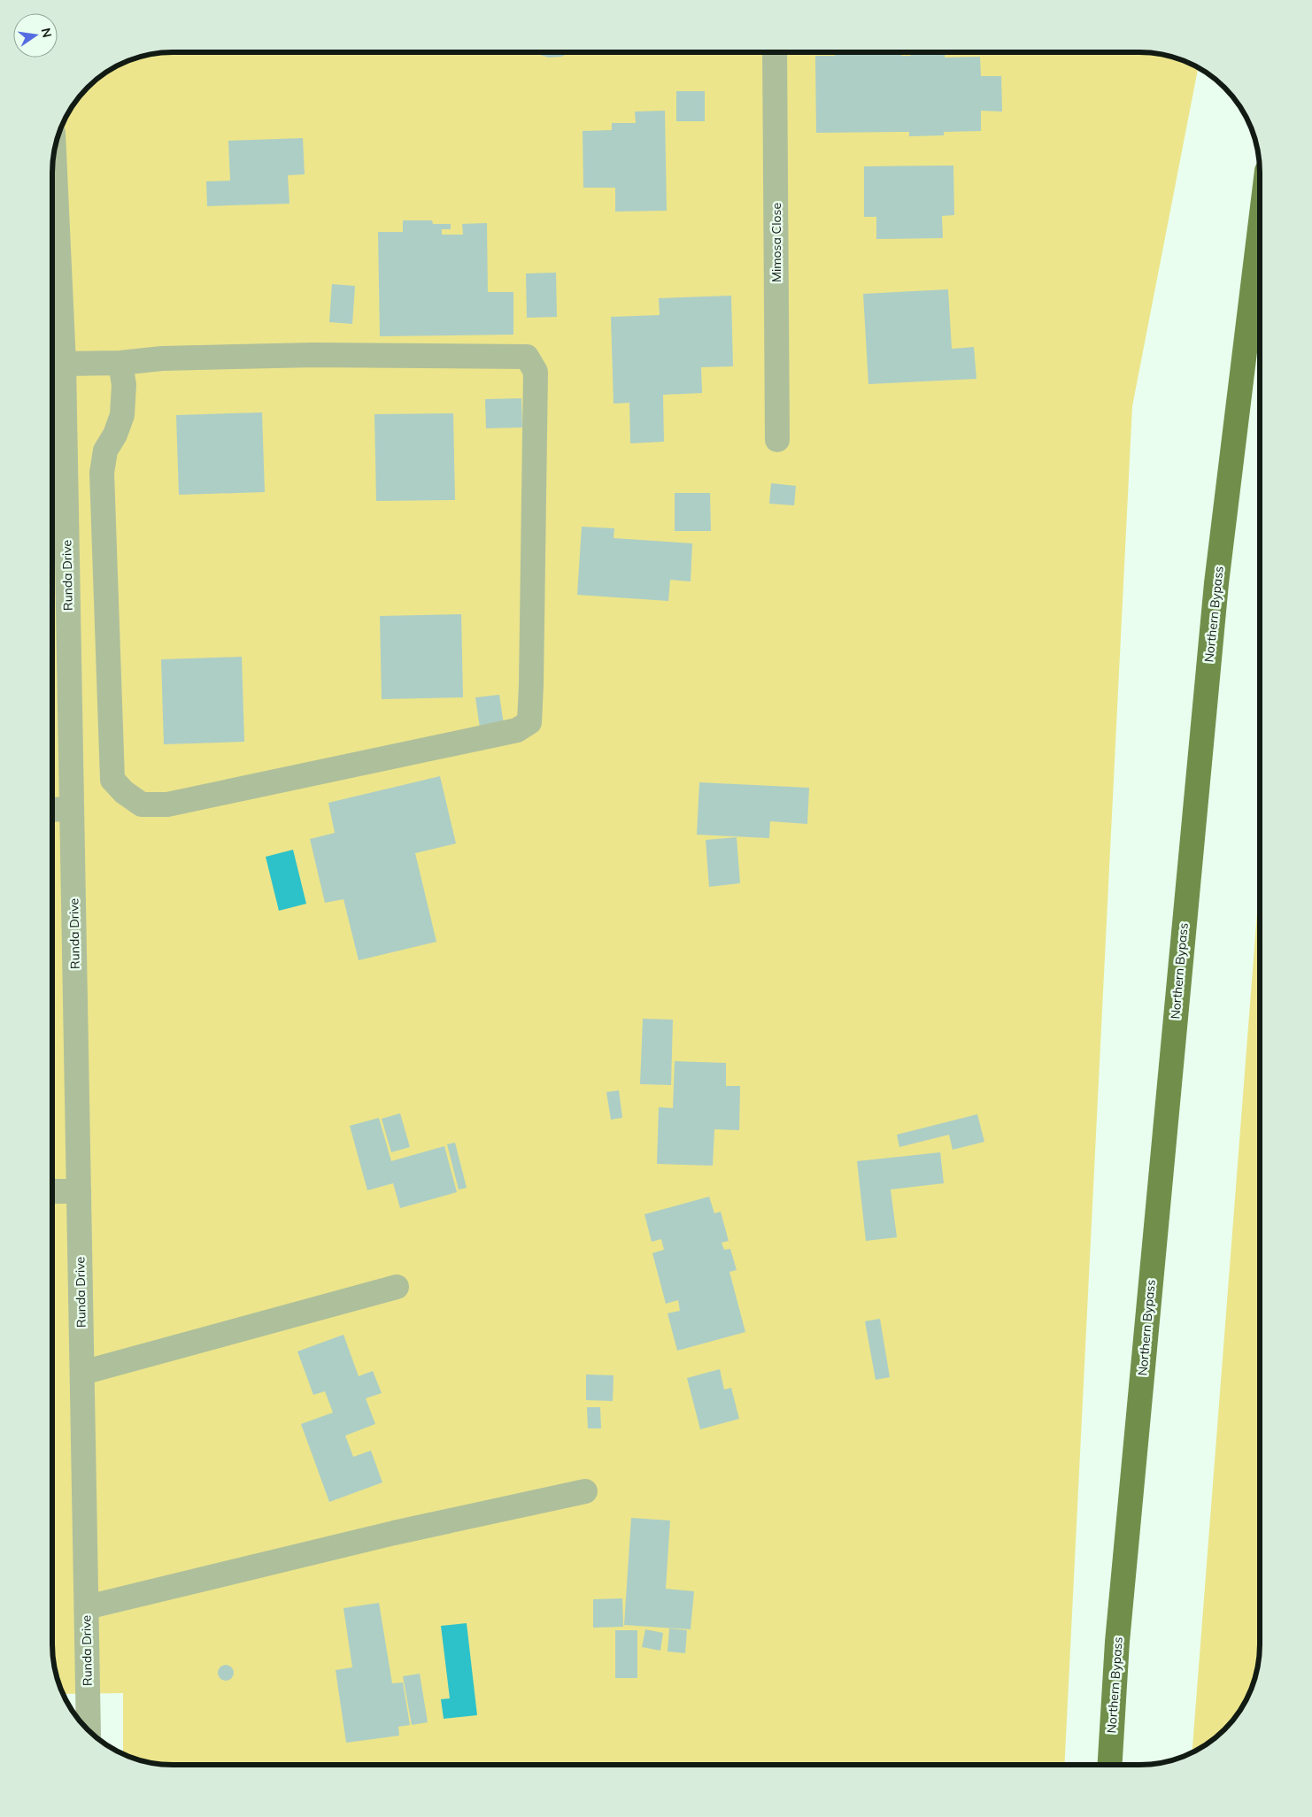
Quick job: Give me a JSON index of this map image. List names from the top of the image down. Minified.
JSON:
{"streets":{"main road":["Northern Bypass"],"street":["Mimosa Close","Runda Drive"]},"north":"right"}
